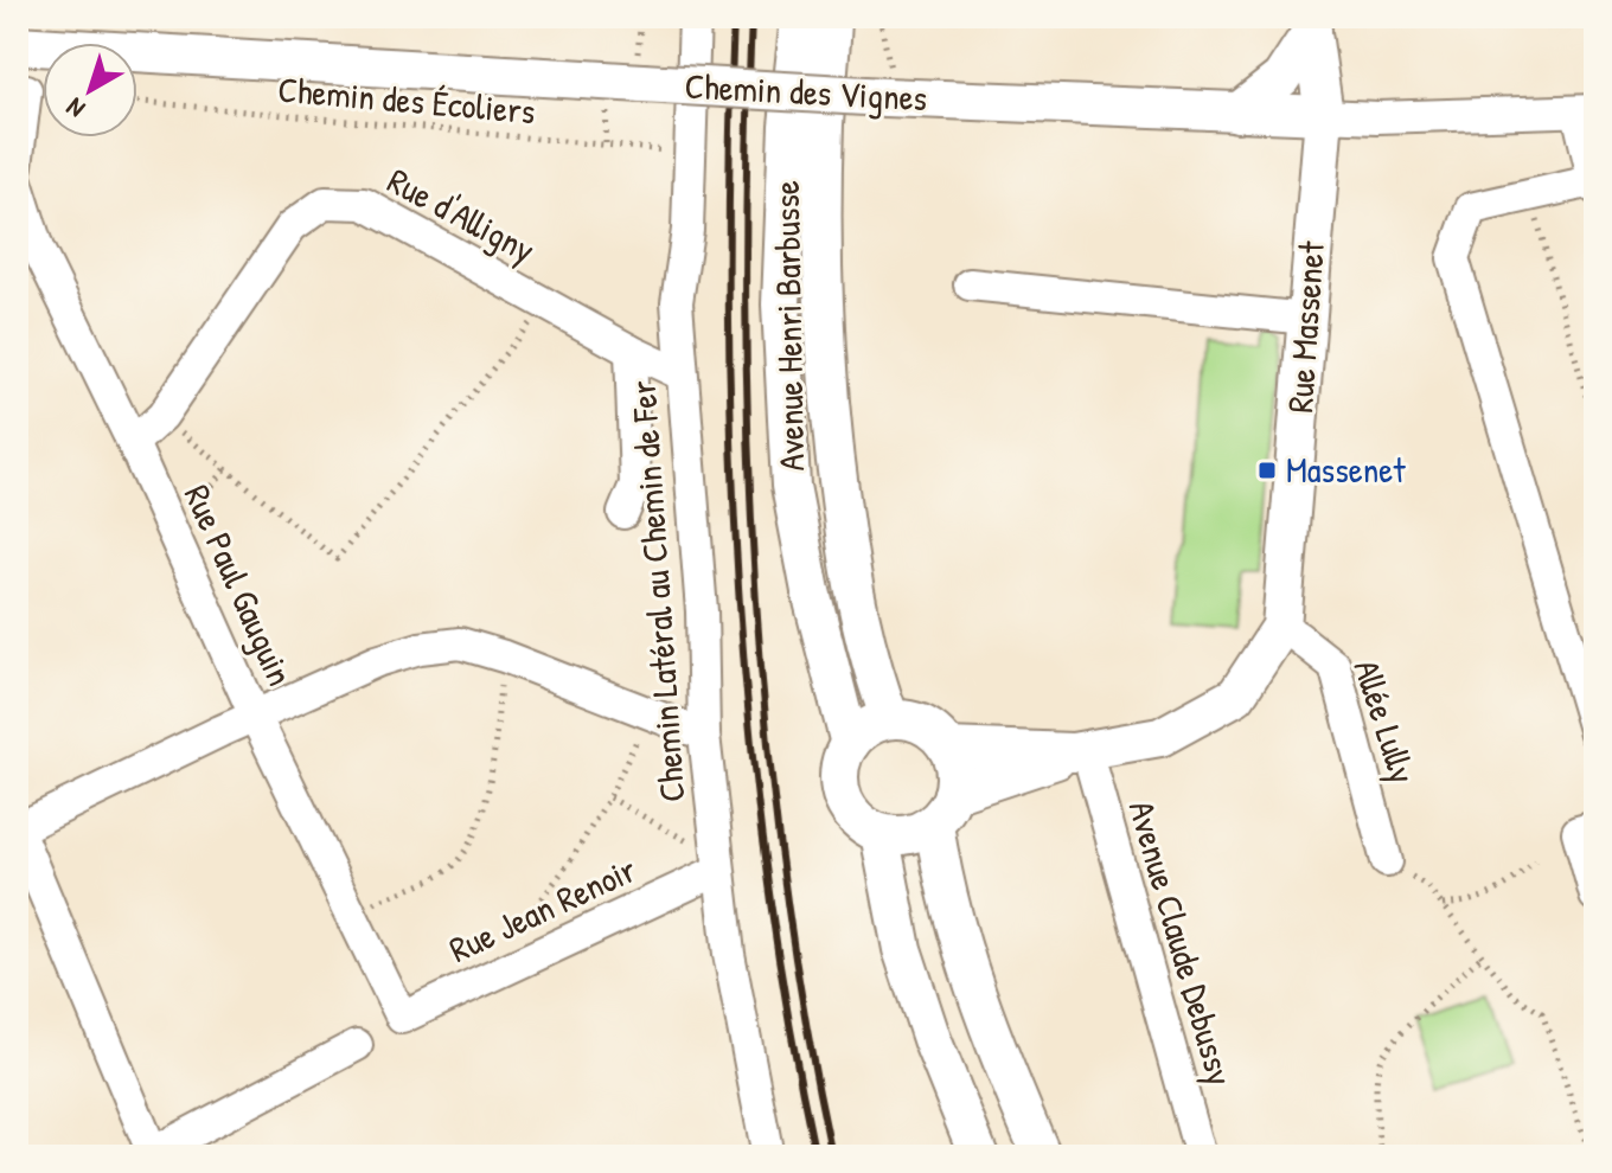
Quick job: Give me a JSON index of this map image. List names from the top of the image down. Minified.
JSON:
{"streets":{"main road":["Chemin des Vignes","Avenue Henri Barbusse","Rue Massenet"],"street":["Rue d'Alligny","Rue Paul Gauguin","Chemin Latéral au Chemin de Fer","Allée Lully","Rue Jean Renoir","Avenue Claude Debussy"],"path":["Chemin des Écoliers"]},"crossings":[["Chemin des Vignes","Rue Massenet"],["Chemin des Écoliers","Chemin Latéral au Chemin de Fer"],["Rue d'Alligny","Rue Paul Gauguin"],["Rue d'Alligny","Chemin Latéral au Chemin de Fer"],["Avenue Henri Barbusse","Rue Massenet"],["Rue Massenet","Allée Lully"],["Rue Massenet","Avenue Claude Debussy"],["Rue Paul Gauguin","Rue Jean Renoir"],["Chemin Latéral au Chemin de Fer","Rue Jean Renoir"]],"places":{"transit":["Massenet"]},"north":"bottom left"}
